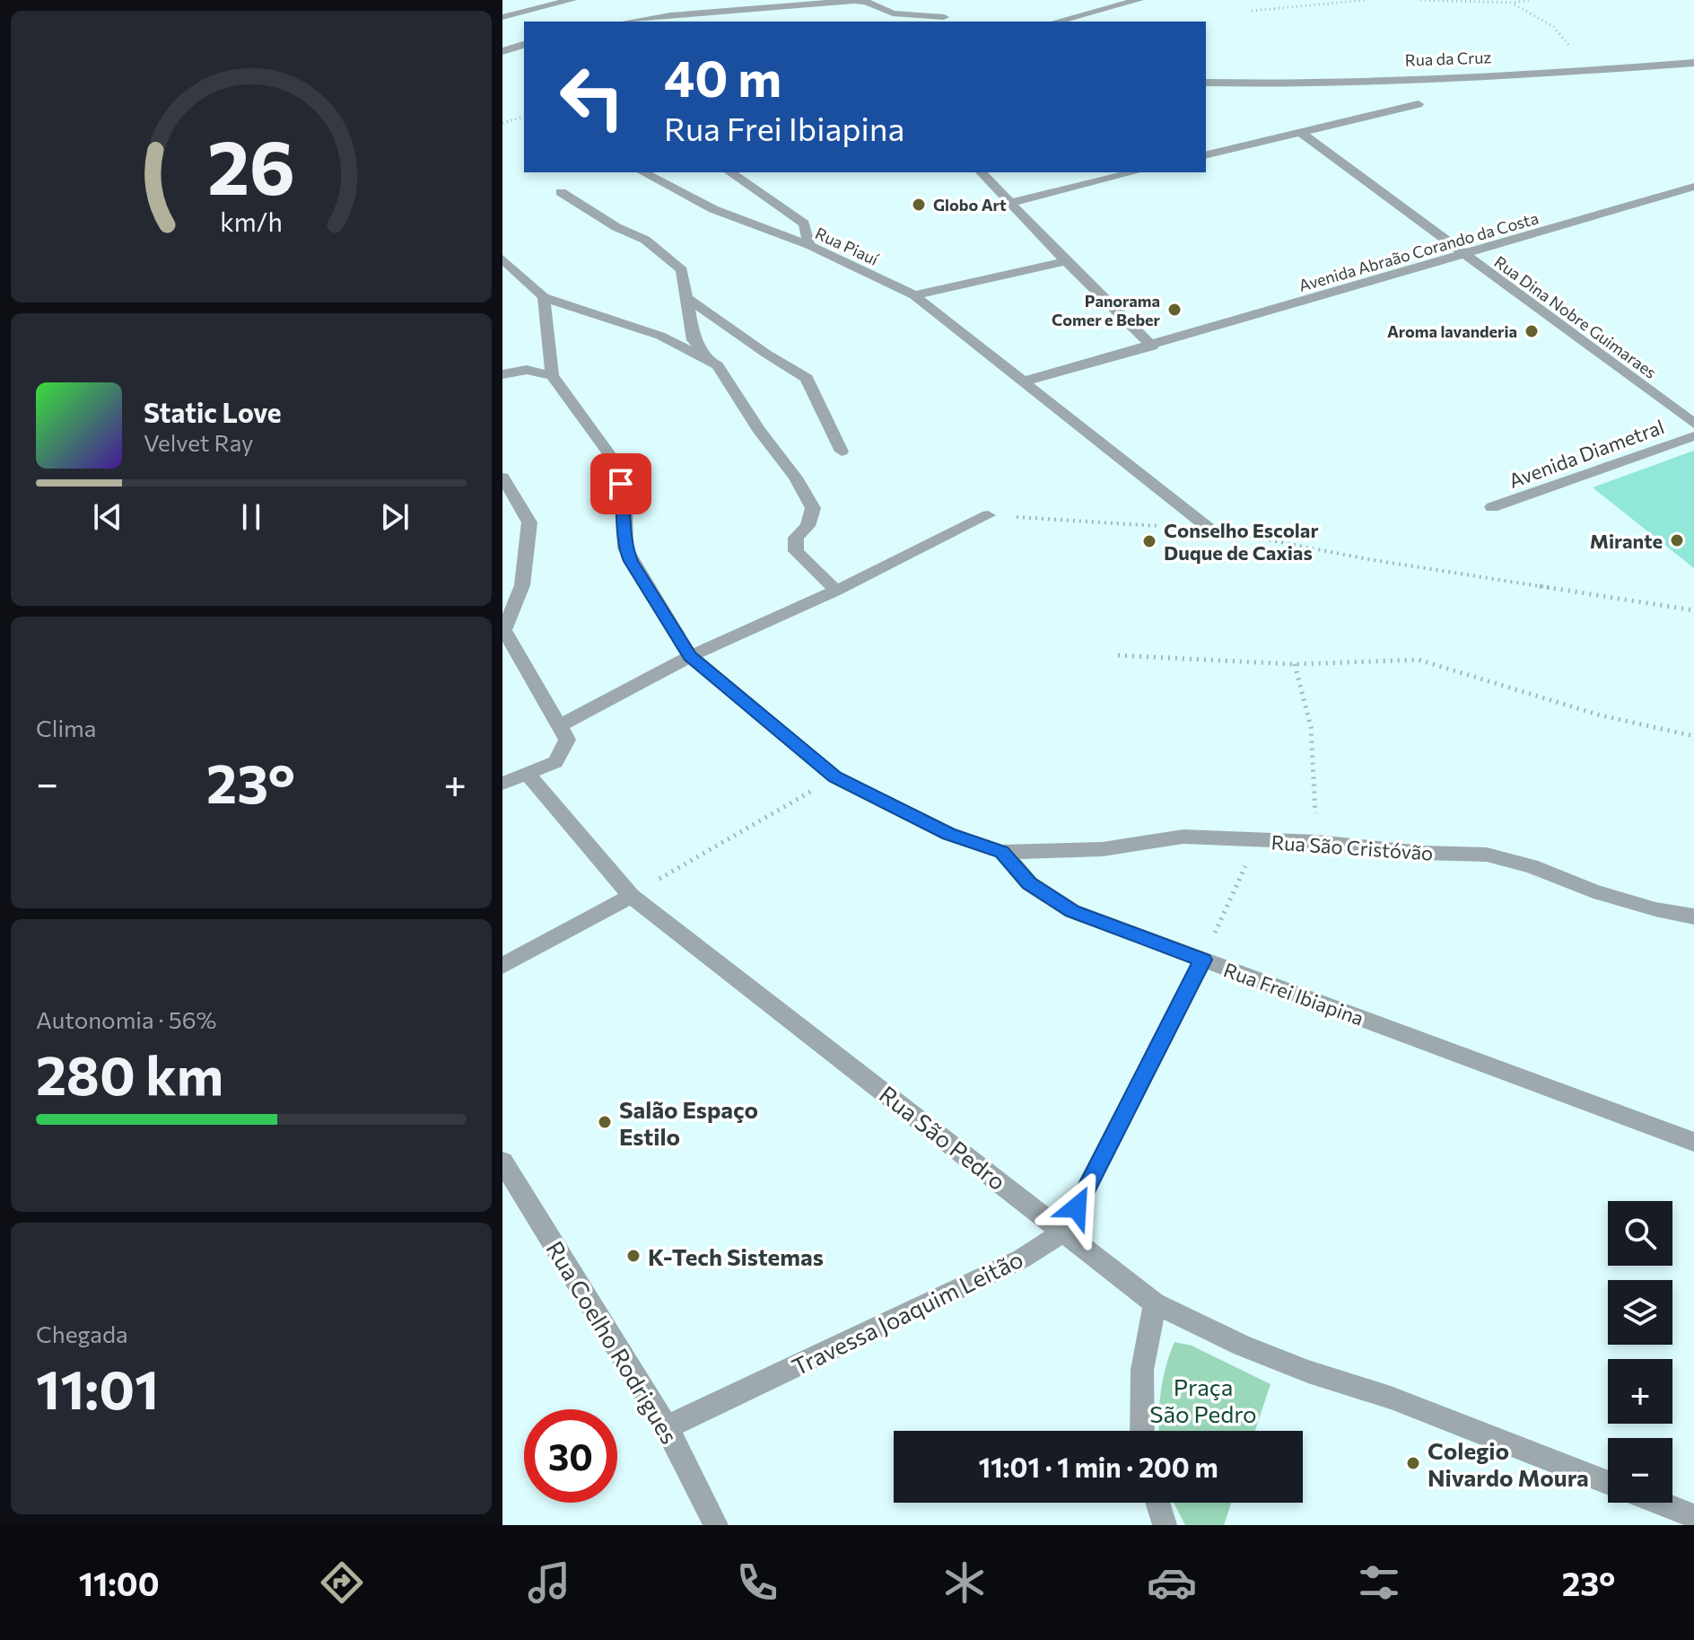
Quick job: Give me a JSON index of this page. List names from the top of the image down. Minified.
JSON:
{"streets":{"street":["Rua da Cruz","Rua Piauí","Avenida Abraão Corando da Costa","Rua Dina Nobre Guimaraes","Avenida Diametral","Rua São Cristóvão","Rua Frei Ibiapina","Rua São Pedro","Travessa Joaquim Leitão","Rua Coelho Rodrigues"]},"crossings":[["Rua Piauí","Avenida Abraão Corando da Costa"],["Avenida Abraão Corando da Costa","Rua Dina Nobre Guimaraes"],["Rua São Cristóvão","Rua Frei Ibiapina"],["Rua São Pedro","Travessa Joaquim Leitão"],["Travessa Joaquim Leitão","Rua Coelho Rodrigues"]],"parks":["Praça São Pedro"],"places":["Globo Art","Panorama Comer e Beber","Aroma lavanderia","Mirante","Conselho Escolar Duque de Caxias","Salão Espaço Estilo","K-Tech Sistemas","Colegio Nivardo Moura"],"page":{"turn":["40 m","Rua Frei Ibiapina"],"song":["Static Love","Velvet Ray"],"tile":["Clima",["Autonomia · 56%","280 km"],["Chegada","11:01"]],"heat":["−","23°","+"],"map_buttons":["+","−"],"limit":"30","trip":"11:01 · 1 min · 200 m","tabs":["11:00","23°"],"gauge":["26","km/h"]}}
